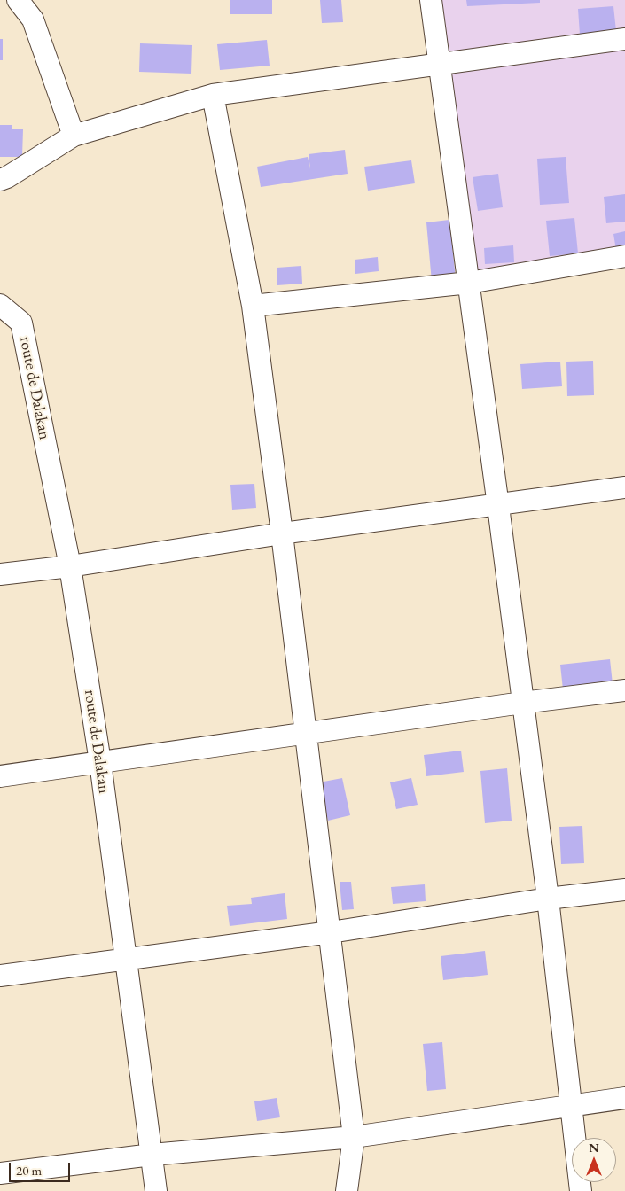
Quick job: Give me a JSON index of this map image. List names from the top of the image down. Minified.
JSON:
{"streets":{"street":["route de Dalakan"]},"scale_bar":"20 m","north":"top"}
